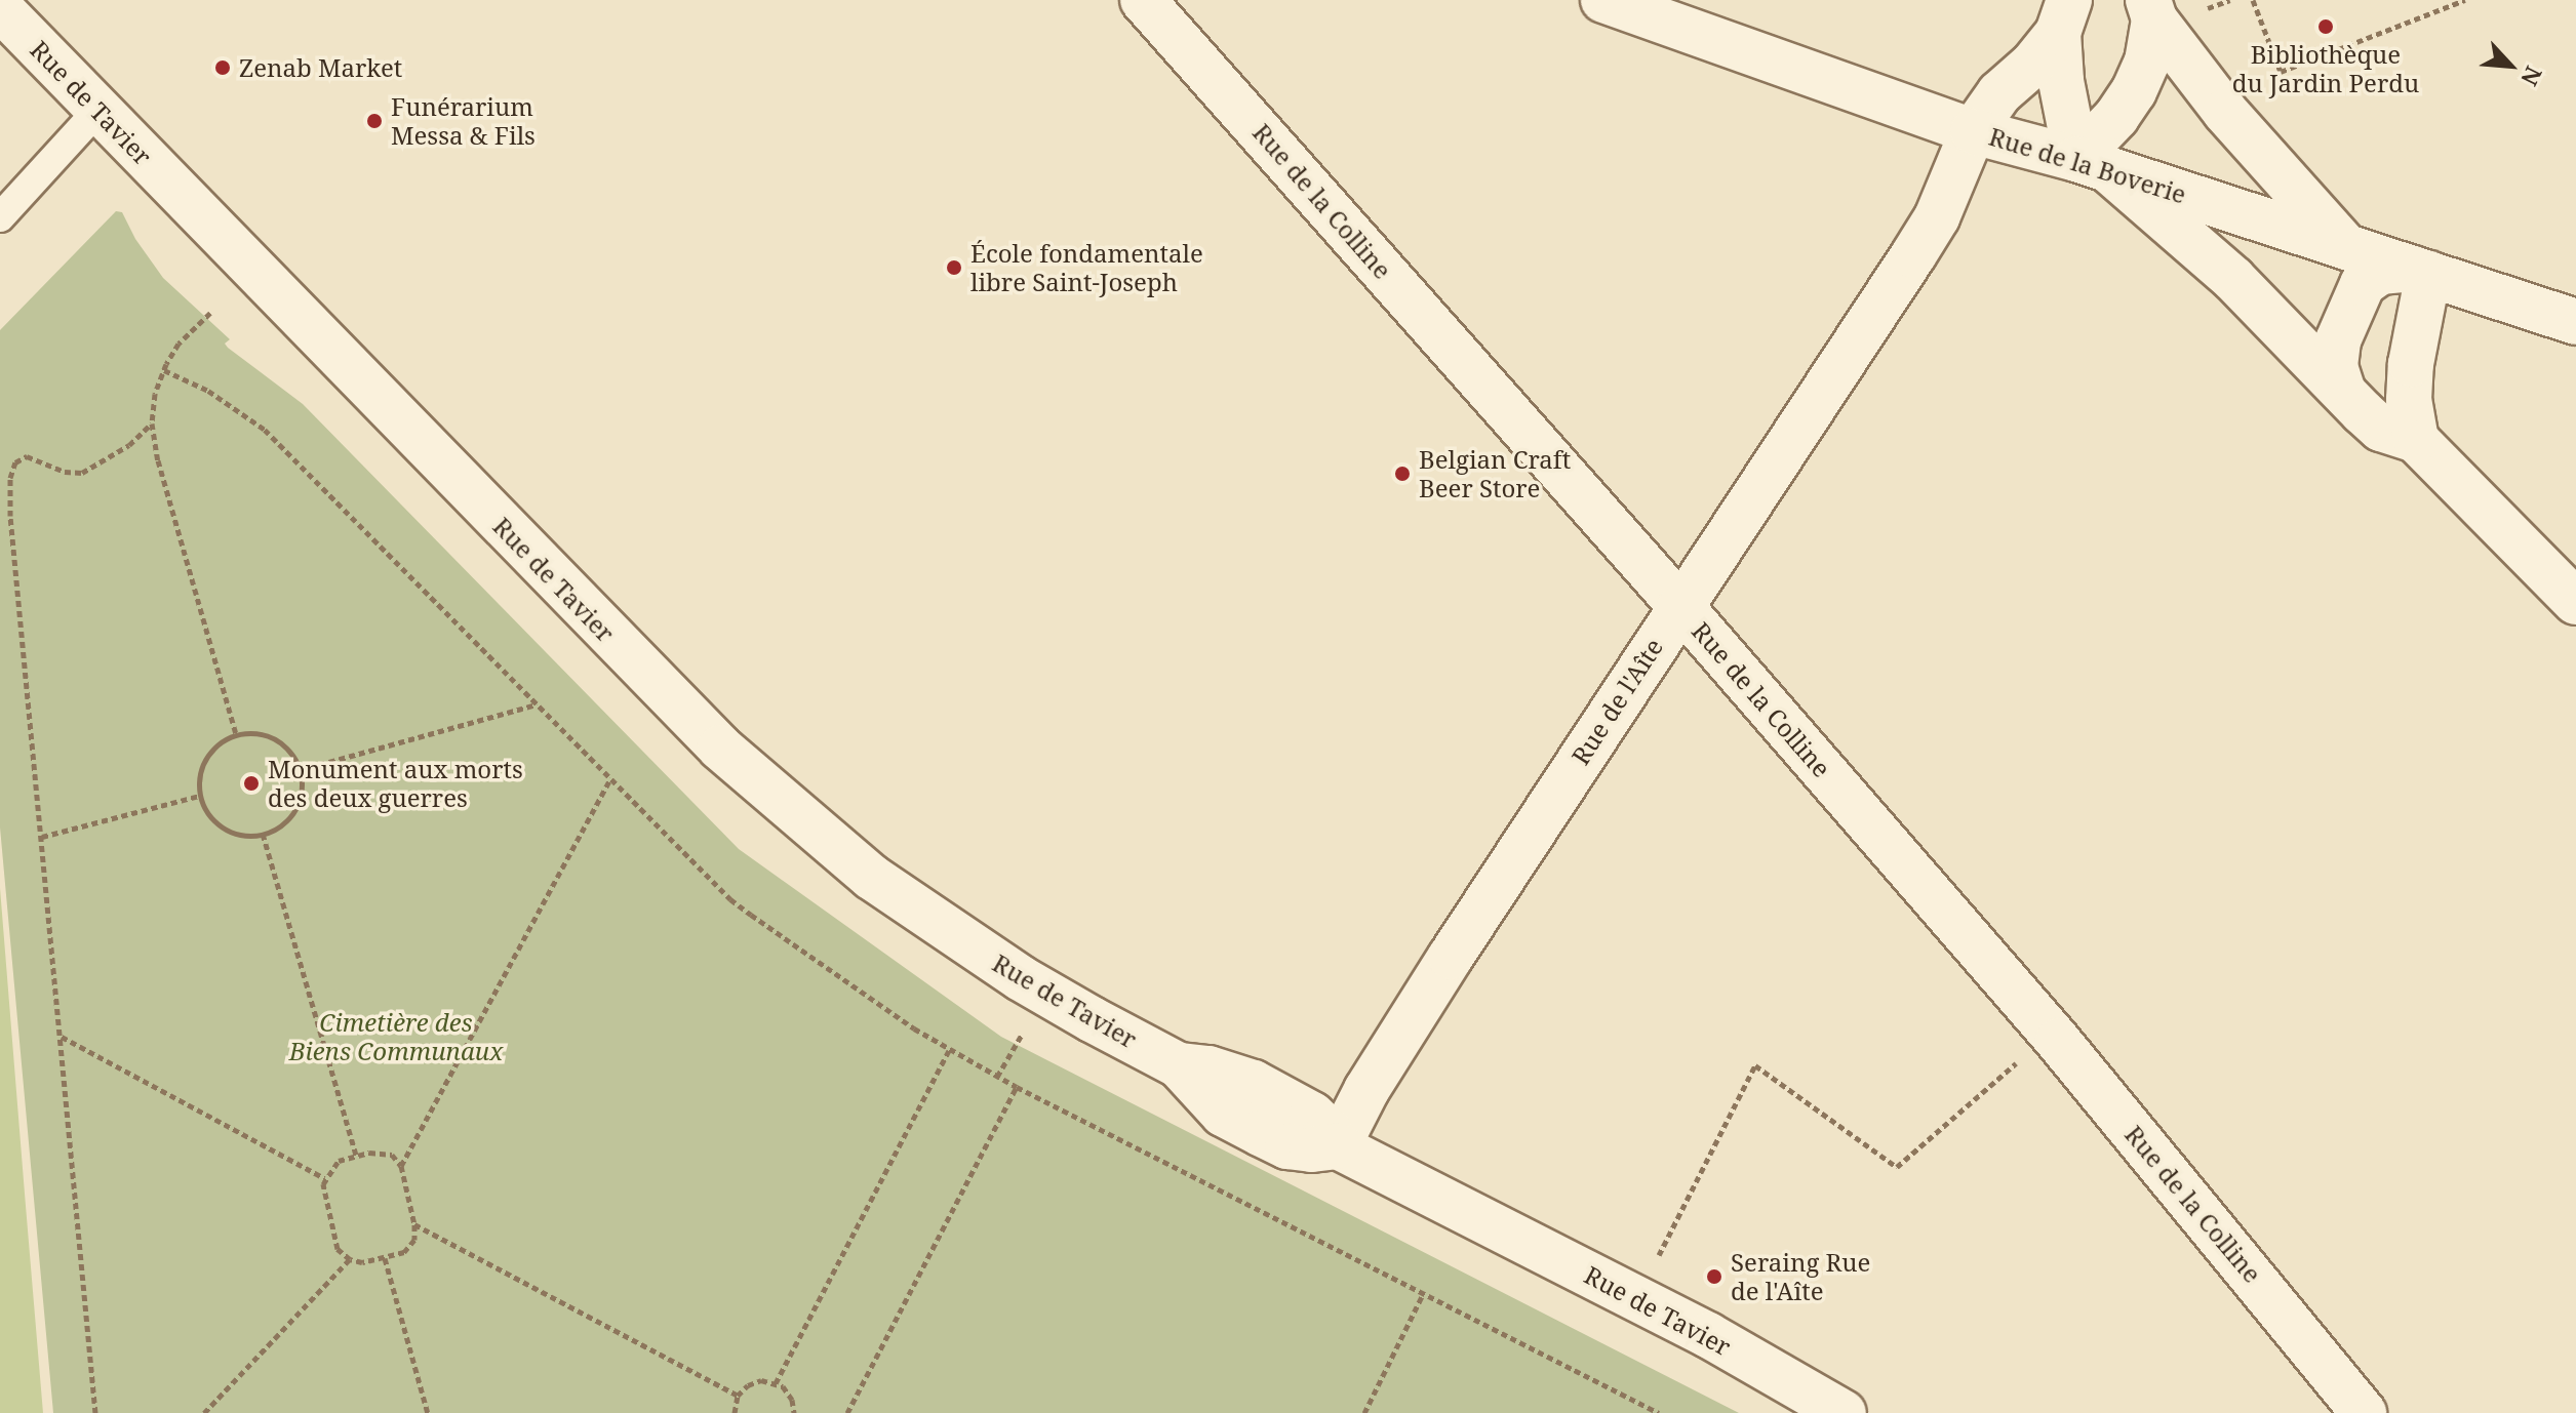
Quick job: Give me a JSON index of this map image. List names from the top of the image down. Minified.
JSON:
{"streets":{"street":["Rue de Tavier","Rue de la Boverie","Rue de la Colline","Rue de l'Aîte"]},"crossings":[["Rue de Tavier","Rue de l'Aîte"],["Rue de la Boverie","Rue de l'Aîte"],["Rue de la Colline","Rue de l'Aîte"]],"parks":["Cimetière des Biens Communaux"],"places":["Bibliothèque du Jardin Perdu","Zenab Market","Funérarium Messa & Fils","École fondamentale libre Saint-Joseph","Belgian Craft Beer Store","Monument aux morts des deux guerres","Seraing Rue de l'Aîte"],"north":"bottom right"}
